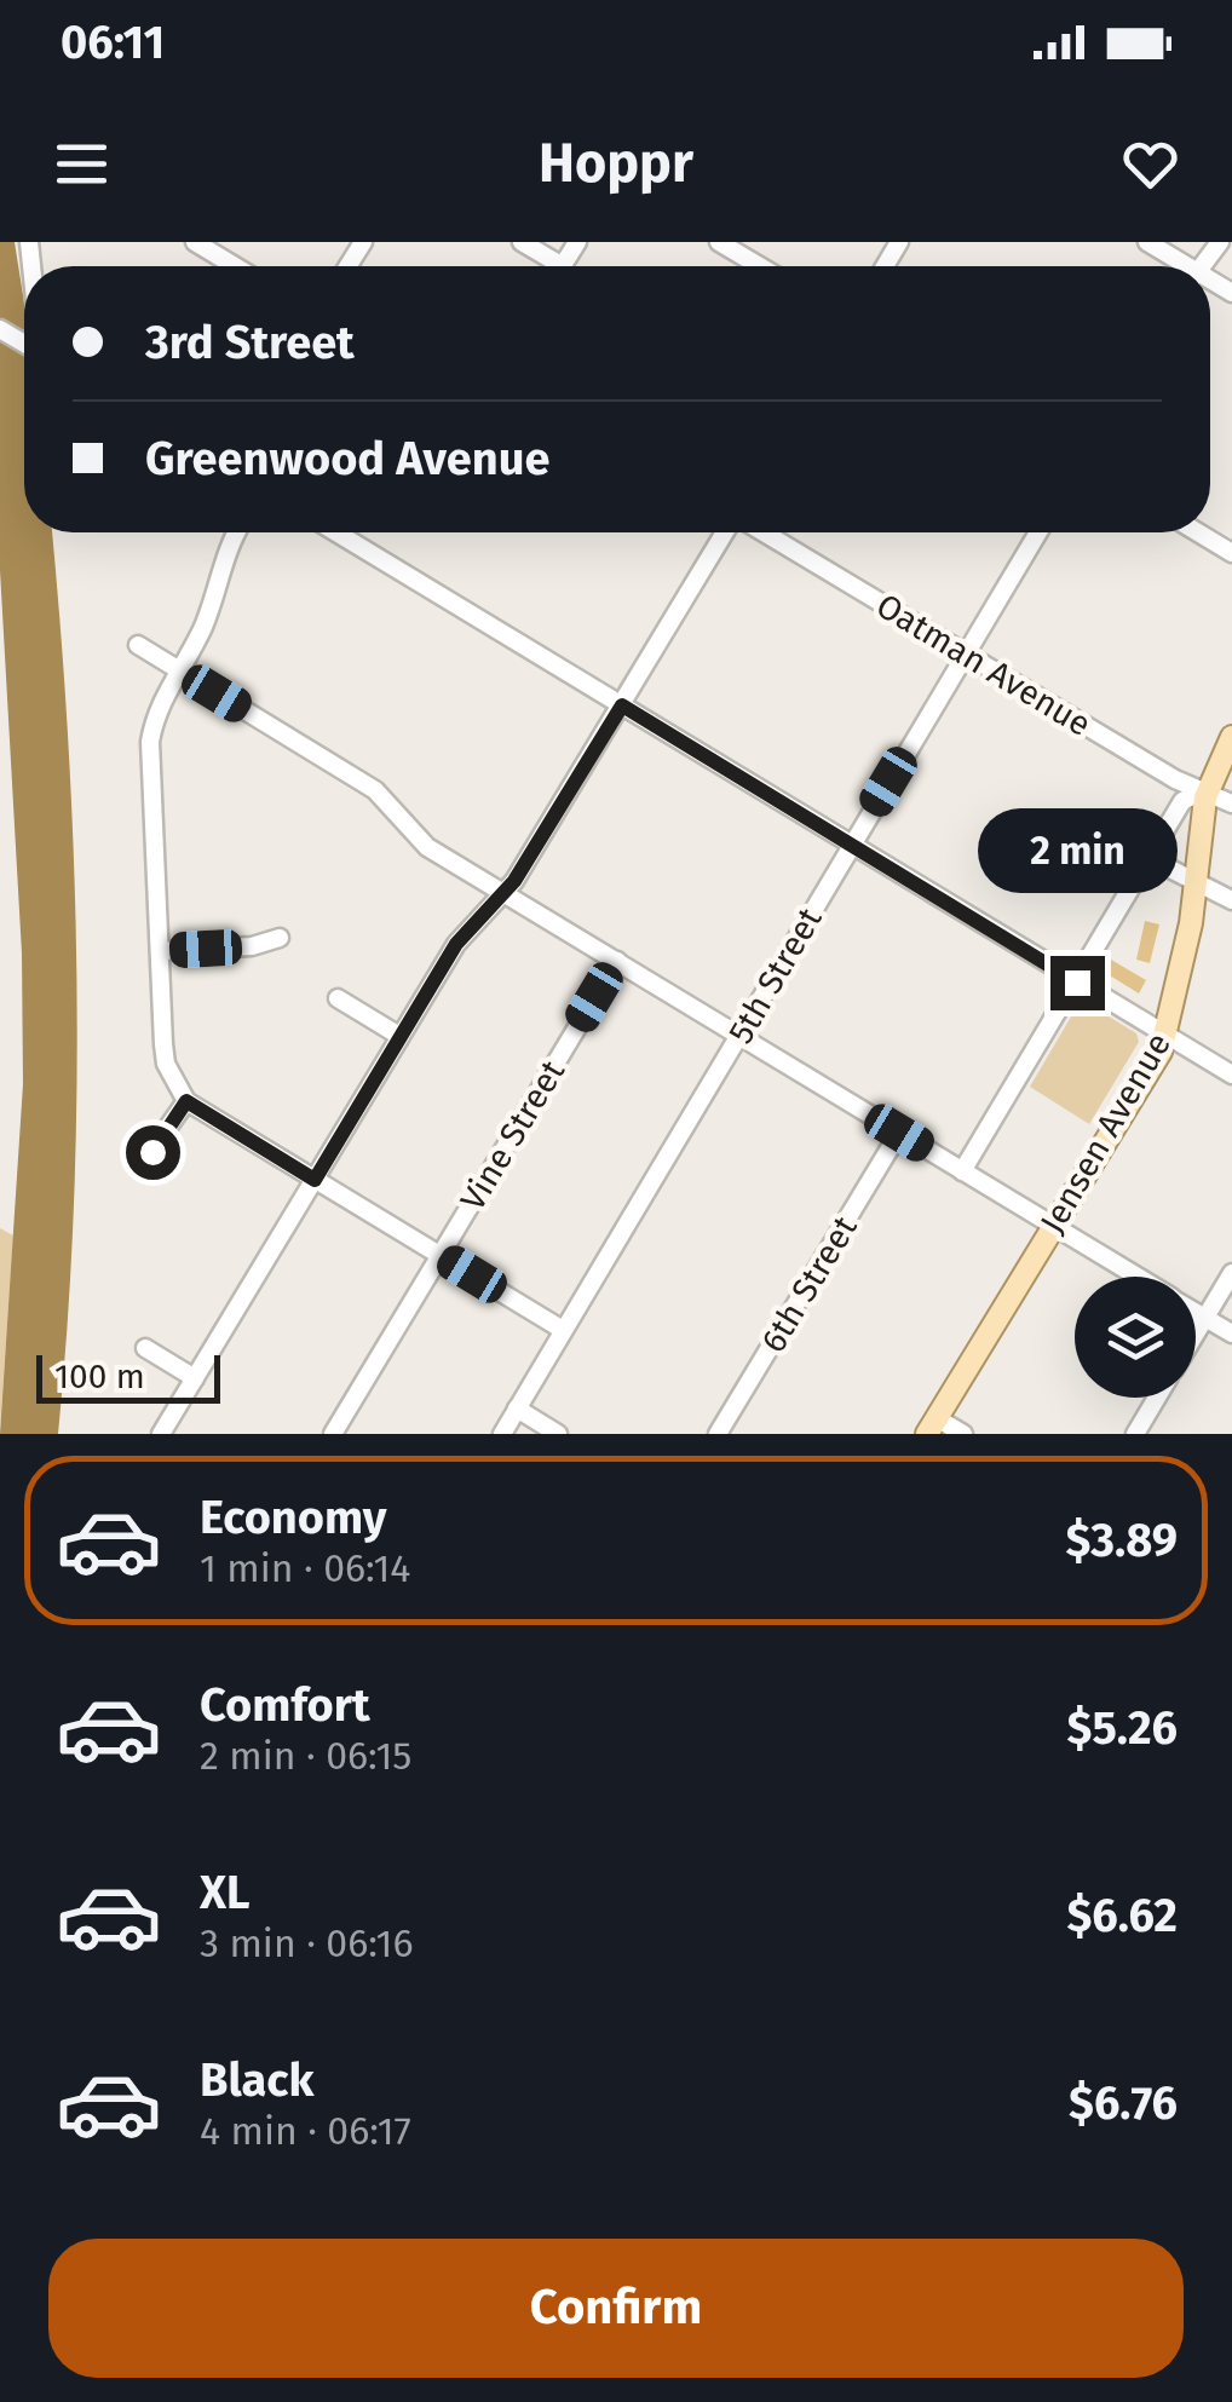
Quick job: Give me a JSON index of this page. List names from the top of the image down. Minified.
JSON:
{"streets":{"main road":["Jensen Avenue"],"street":["Oatman Avenue","5th Street","Vine Street","6th Street"]},"crossings":[["Oatman Avenue","5th Street"],["Oatman Avenue","Jensen Avenue"]],"scale_bar":"100 m","page":{"status":"06:11","header":"Hoppr","banner":["3rd Street","Greenwood Avenue"],"bubble":"2 min","scale":"100 m","list":[{"name":"Economy","note":"1 min · 06:14","value":"$3.89"},{"name":"Comfort","note":"2 min · 06:15","value":"$5.26"},{"name":"XL","note":"3 min · 06:16","value":"$6.62"},{"name":"Black","note":"4 min · 06:17","value":"$6.76"}],"buttons":"Confirm"}}
